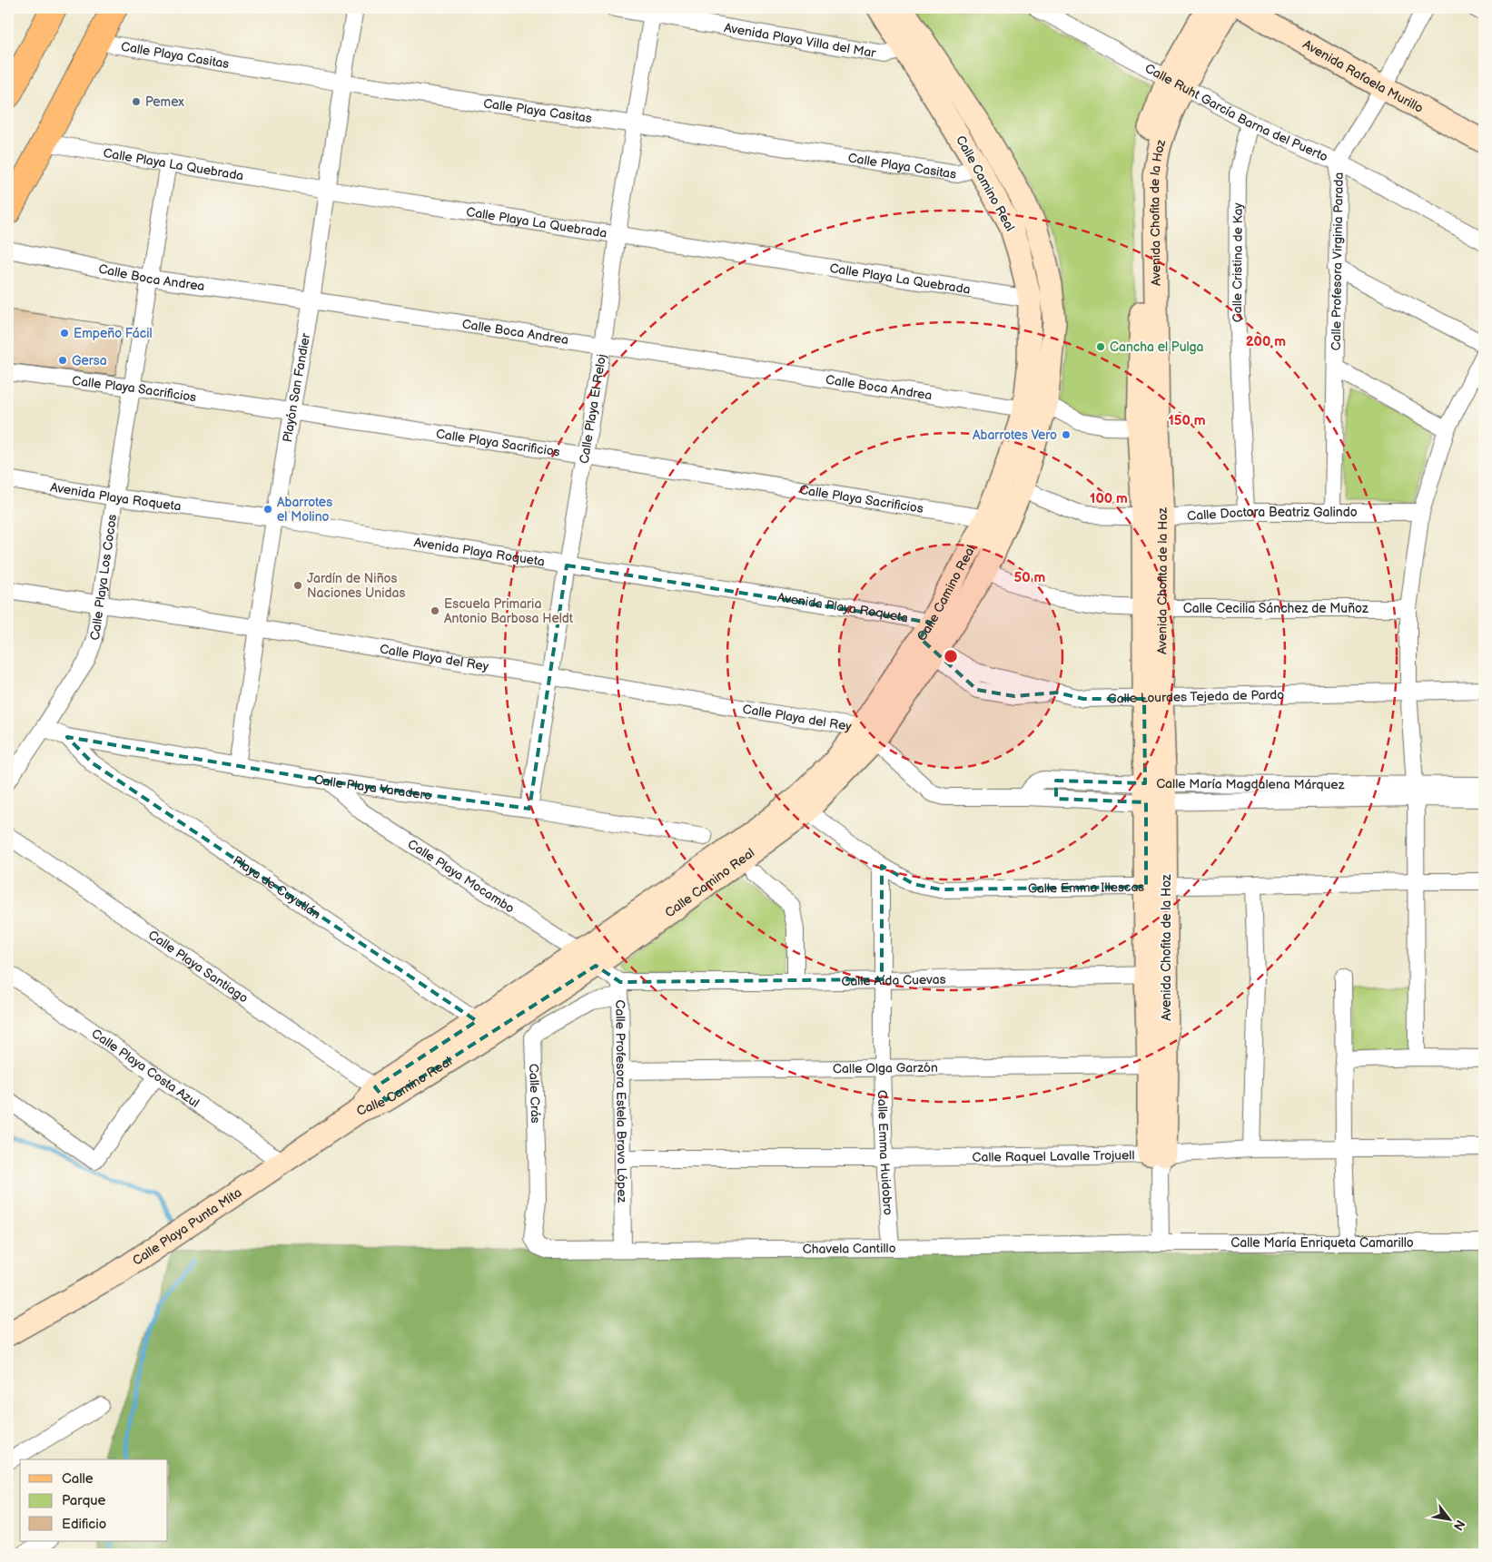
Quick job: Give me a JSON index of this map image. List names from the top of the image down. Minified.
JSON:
{"streets":{"street":["Avenida Playa Villa del Mar","Calle Playa Casitas","Avenida Rafaela Murillo","Calle Ruht García Barna del Puerto","Calle Playa La Quebrada","Calle Camino Real","Avenida Chofita de la Hoz","Calle Profesora Virginia Parada","Calle Cristina de Kay","Calle Boca Andrea","Playón San Fandier","Calle Playa Sacrificios","Calle Playa El Reloj","Avenida Playa Roqueta","Calle Doctora Beatriz Galindo","Calle Playa Los Cocos","Calle Cecilia Sánchez de Muñoz","Calle Playa del Rey","Calle Lourdes Tejeda de Pardo","Calle María Magdalena Márquez","Calle Playa Varadero","Calle Playa Mocambo","Playa de Cuyutlán","Calle Emma Illescas","Calle Playa Santiago","Calle Aída Cuevas","Calle Playa Costa Azul","Calle Olga Garzón","Calle Crás","Calle Profesora Estela Bravo López","Calle Emma Huidobro","Calle Raquel Lavalle Trojuell","Calle Playa Punta Mita","Calle María Enriqueta Camarillo","Chavela Cantillo"]},"crossings":[["Avenida Playa Villa del Mar","Calle Camino Real"],["Avenida Playa Villa del Mar","Calle Playa El Reloj"],["Calle Playa Casitas","Calle Camino Real"],["Calle Playa Casitas","Playón San Fandier"],["Calle Playa Casitas","Calle Playa El Reloj"],["Avenida Rafaela Murillo","Calle Profesora Virginia Parada"],["Calle Ruht García Barna del Puerto","Avenida Chofita de la Hoz"],["Calle Ruht García Barna del Puerto","Calle Profesora Virginia Parada"],["Calle Ruht García Barna del Puerto","Calle Cristina de Kay"],["Calle Playa La Quebrada","Calle Camino Real"],["Calle Playa La Quebrada","Playón San Fandier"],["Calle Playa La Quebrada","Calle Playa El Reloj"],["Calle Playa La Quebrada","Calle Playa Los Cocos"],["Calle Camino Real","Calle Boca Andrea"],["Calle Camino Real","Calle Playa Sacrificios"],["Calle Camino Real","Avenida Playa Roqueta"],["Calle Camino Real","Calle Doctora Beatriz Galindo"],["Calle Camino Real","Calle Cecilia Sánchez de Muñoz"],["Calle Camino Real","Calle Playa del Rey"],["Calle Camino Real","Calle Lourdes Tejeda de Pardo"],["Calle Camino Real","Calle Playa Mocambo"],["Calle Camino Real","Playa de Cuyutlán"],["Calle Camino Real","Calle Playa Santiago"],["Calle Camino Real","Calle Profesora Estela Bravo López"],["Calle Camino Real","Calle Playa Punta Mita"],["Avenida Chofita de la Hoz","Calle Doctora Beatriz Galindo"],["Avenida Chofita de la Hoz","Calle Cecilia Sánchez de Muñoz"],["Avenida Chofita de la Hoz","Calle Lourdes Tejeda de Pardo"],["Avenida Chofita de la Hoz","Calle María Magdalena Márquez"],["Avenida Chofita de la Hoz","Calle Emma Illescas"],["Avenida Chofita de la Hoz","Calle Aída Cuevas"],["Avenida Chofita de la Hoz","Calle Olga Garzón"],["Avenida Chofita de la Hoz","Calle Raquel Lavalle Trojuell"],["Avenida Chofita de la Hoz","Calle María Enriqueta Camarillo"],["Avenida Chofita de la Hoz","Chavela Cantillo"],["Calle Profesora Virginia Parada","Calle Doctora Beatriz Galindo"],["Calle Cristina de Kay","Calle Doctora Beatriz Galindo"],["Calle Boca Andrea","Playón San Fandier"],["Calle Boca Andrea","Calle Playa El Reloj"],["Calle Boca Andrea","Calle Playa Los Cocos"],["Playón San Fandier","Calle Playa Sacrificios"],["Playón San Fandier","Avenida Playa Roqueta"],["Playón San Fandier","Calle Playa del Rey"],["Playón San Fandier","Calle Playa Varadero"],["Calle Playa Sacrificios","Calle Playa El Reloj"],["Calle Playa Sacrificios","Calle Playa Los Cocos"],["Calle Playa El Reloj","Avenida Playa Roqueta"],["Calle Playa El Reloj","Calle Playa del Rey"],["Calle Playa El Reloj","Calle Playa Varadero"],["Avenida Playa Roqueta","Calle Playa Los Cocos"],["Avenida Playa Roqueta","Calle Lourdes Tejeda de Pardo"],["Calle Playa Los Cocos","Calle Playa del Rey"],["Calle Playa Los Cocos","Calle Playa Varadero"],["Calle Playa Varadero","Calle Playa Mocambo"],["Calle Playa Varadero","Playa de Cuyutlán"],["Calle Playa Mocambo","Calle Profesora Estela Bravo López"],["Calle Emma Illescas","Calle Emma Huidobro"],["Calle Aída Cuevas","Calle Crás"],["Calle Aída Cuevas","Calle Profesora Estela Bravo López"],["Calle Aída Cuevas","Calle Emma Huidobro"],["Calle Playa Costa Azul","Calle Playa Punta Mita"],["Calle Olga Garzón","Calle Profesora Estela Bravo López"],["Calle Olga Garzón","Calle Emma Huidobro"],["Calle Crás","Calle Profesora Estela Bravo López"],["Calle Crás","Chavela Cantillo"],["Calle Profesora Estela Bravo López","Calle Raquel Lavalle Trojuell"],["Calle Profesora Estela Bravo López","Chavela Cantillo"],["Calle Emma Huidobro","Calle Raquel Lavalle Trojuell"],["Calle Emma Huidobro","Chavela Cantillo"],["Calle María Enriqueta Camarillo","Chavela Cantillo"]],"places":["Pemex","Empeño Fácil","Cancha el Pulga","Gersa","Abarrotes Vero","Abarrotes el Molino","Jardín de Niños Naciones Unidas","Escuela Primaria Antonio Barbosa Heldt"],"legend":["Calle","Parque","Edificio"],"north":"bottom right","rings":["200 m","150 m","100 m","50 m"]}
